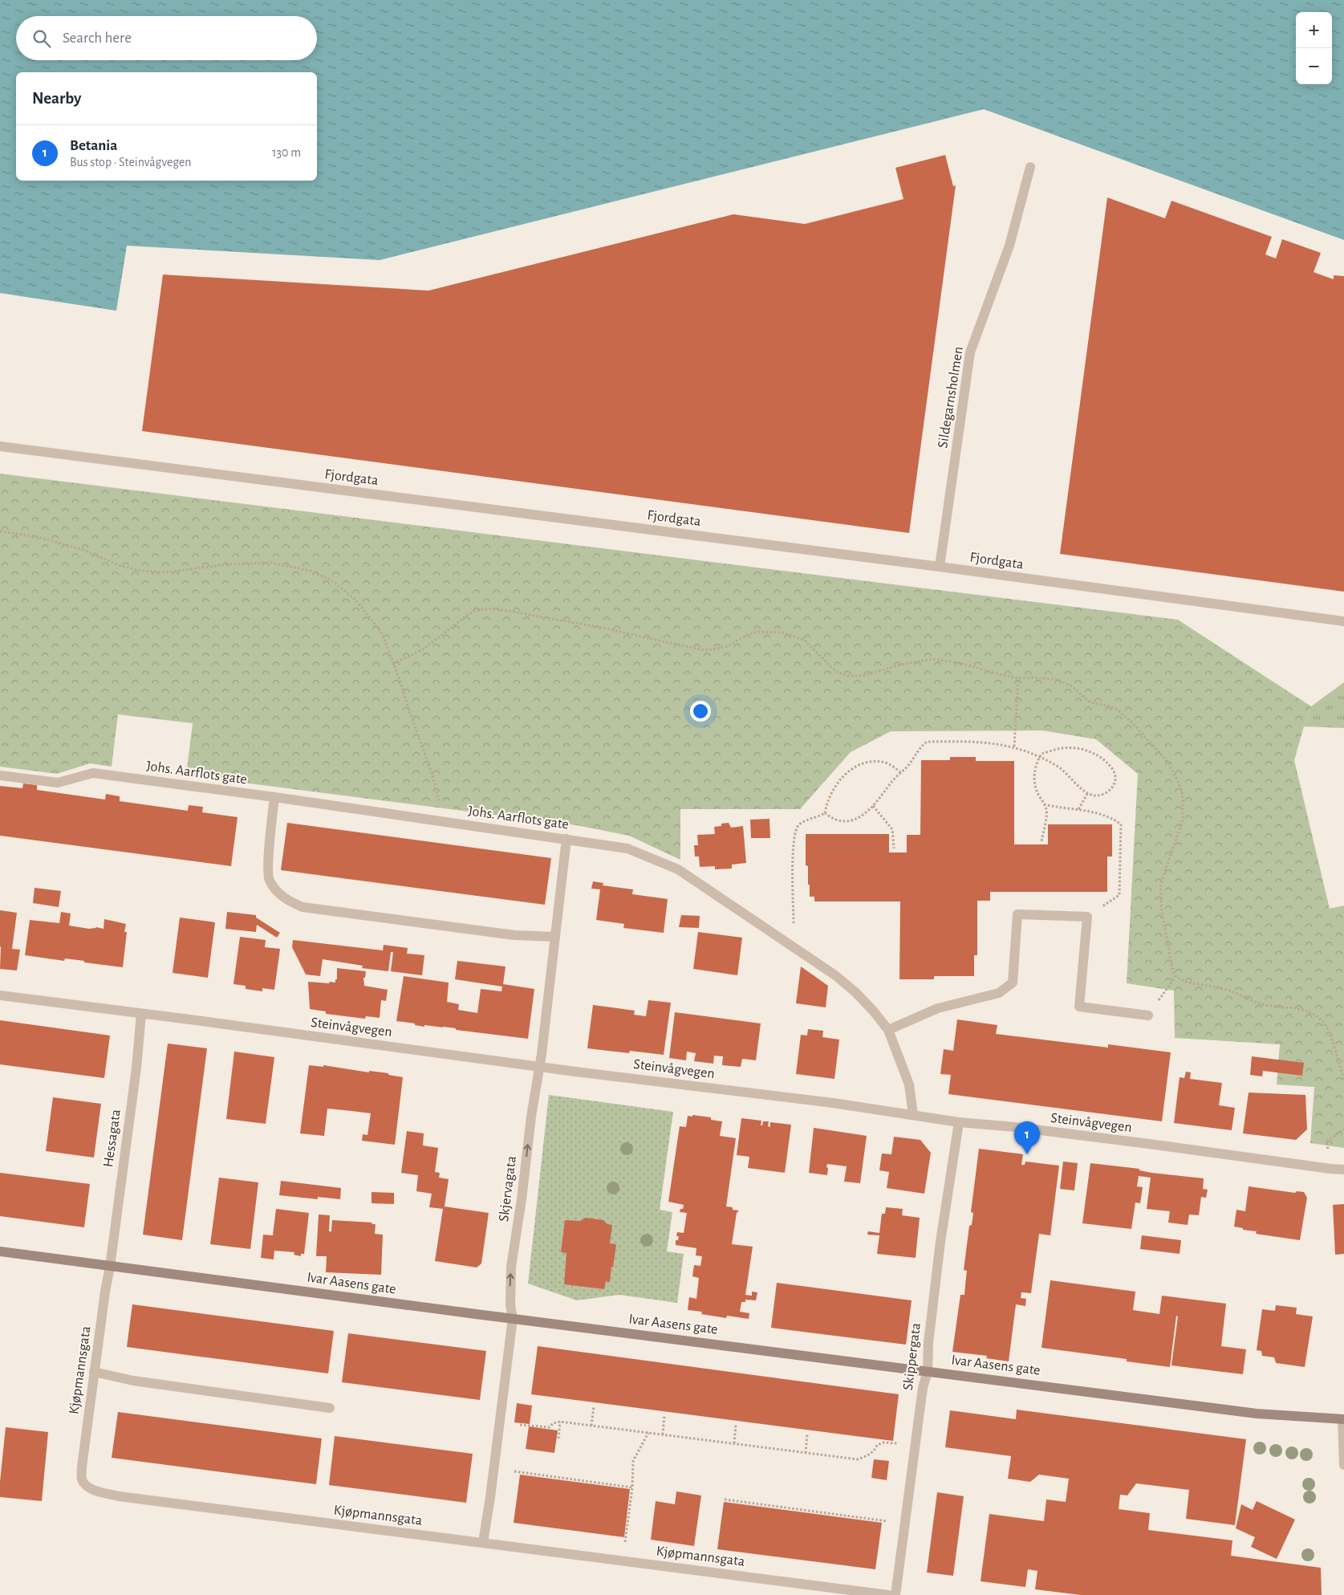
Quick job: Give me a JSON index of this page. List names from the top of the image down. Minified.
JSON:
{"streets":{"main road":["Ivar Aasens gate"],"street":["Sildegarnsholmen","Fjordgata","Johs. Aarflots gate","Steinvågvegen","Hessagata","Skjervagata","Skippergata","Kjøpmannsgata"]},"crossings":[["Sildegarnsholmen","Fjordgata"],["Johs. Aarflots gate","Steinvågvegen"],["Johs. Aarflots gate","Skjervagata"],["Steinvågvegen","Hessagata"],["Steinvågvegen","Skjervagata"],["Steinvågvegen","Skippergata"],["Hessagata","Ivar Aasens gate"],["Hessagata","Kjøpmannsgata"],["Skjervagata","Ivar Aasens gate"],["Skjervagata","Kjøpmannsgata"],["Ivar Aasens gate","Skippergata"],["Ivar Aasens gate","Kjøpmannsgata"]],"one_way":["Skjervagata"],"page":{"map_buttons":["+","−"],"search":"Search here","heading":"Nearby","list":[{"mark":"1","name":"Betania","note":"Bus stop · Steinvågvegen","value":"130 m"}],"pins":"1"}}
